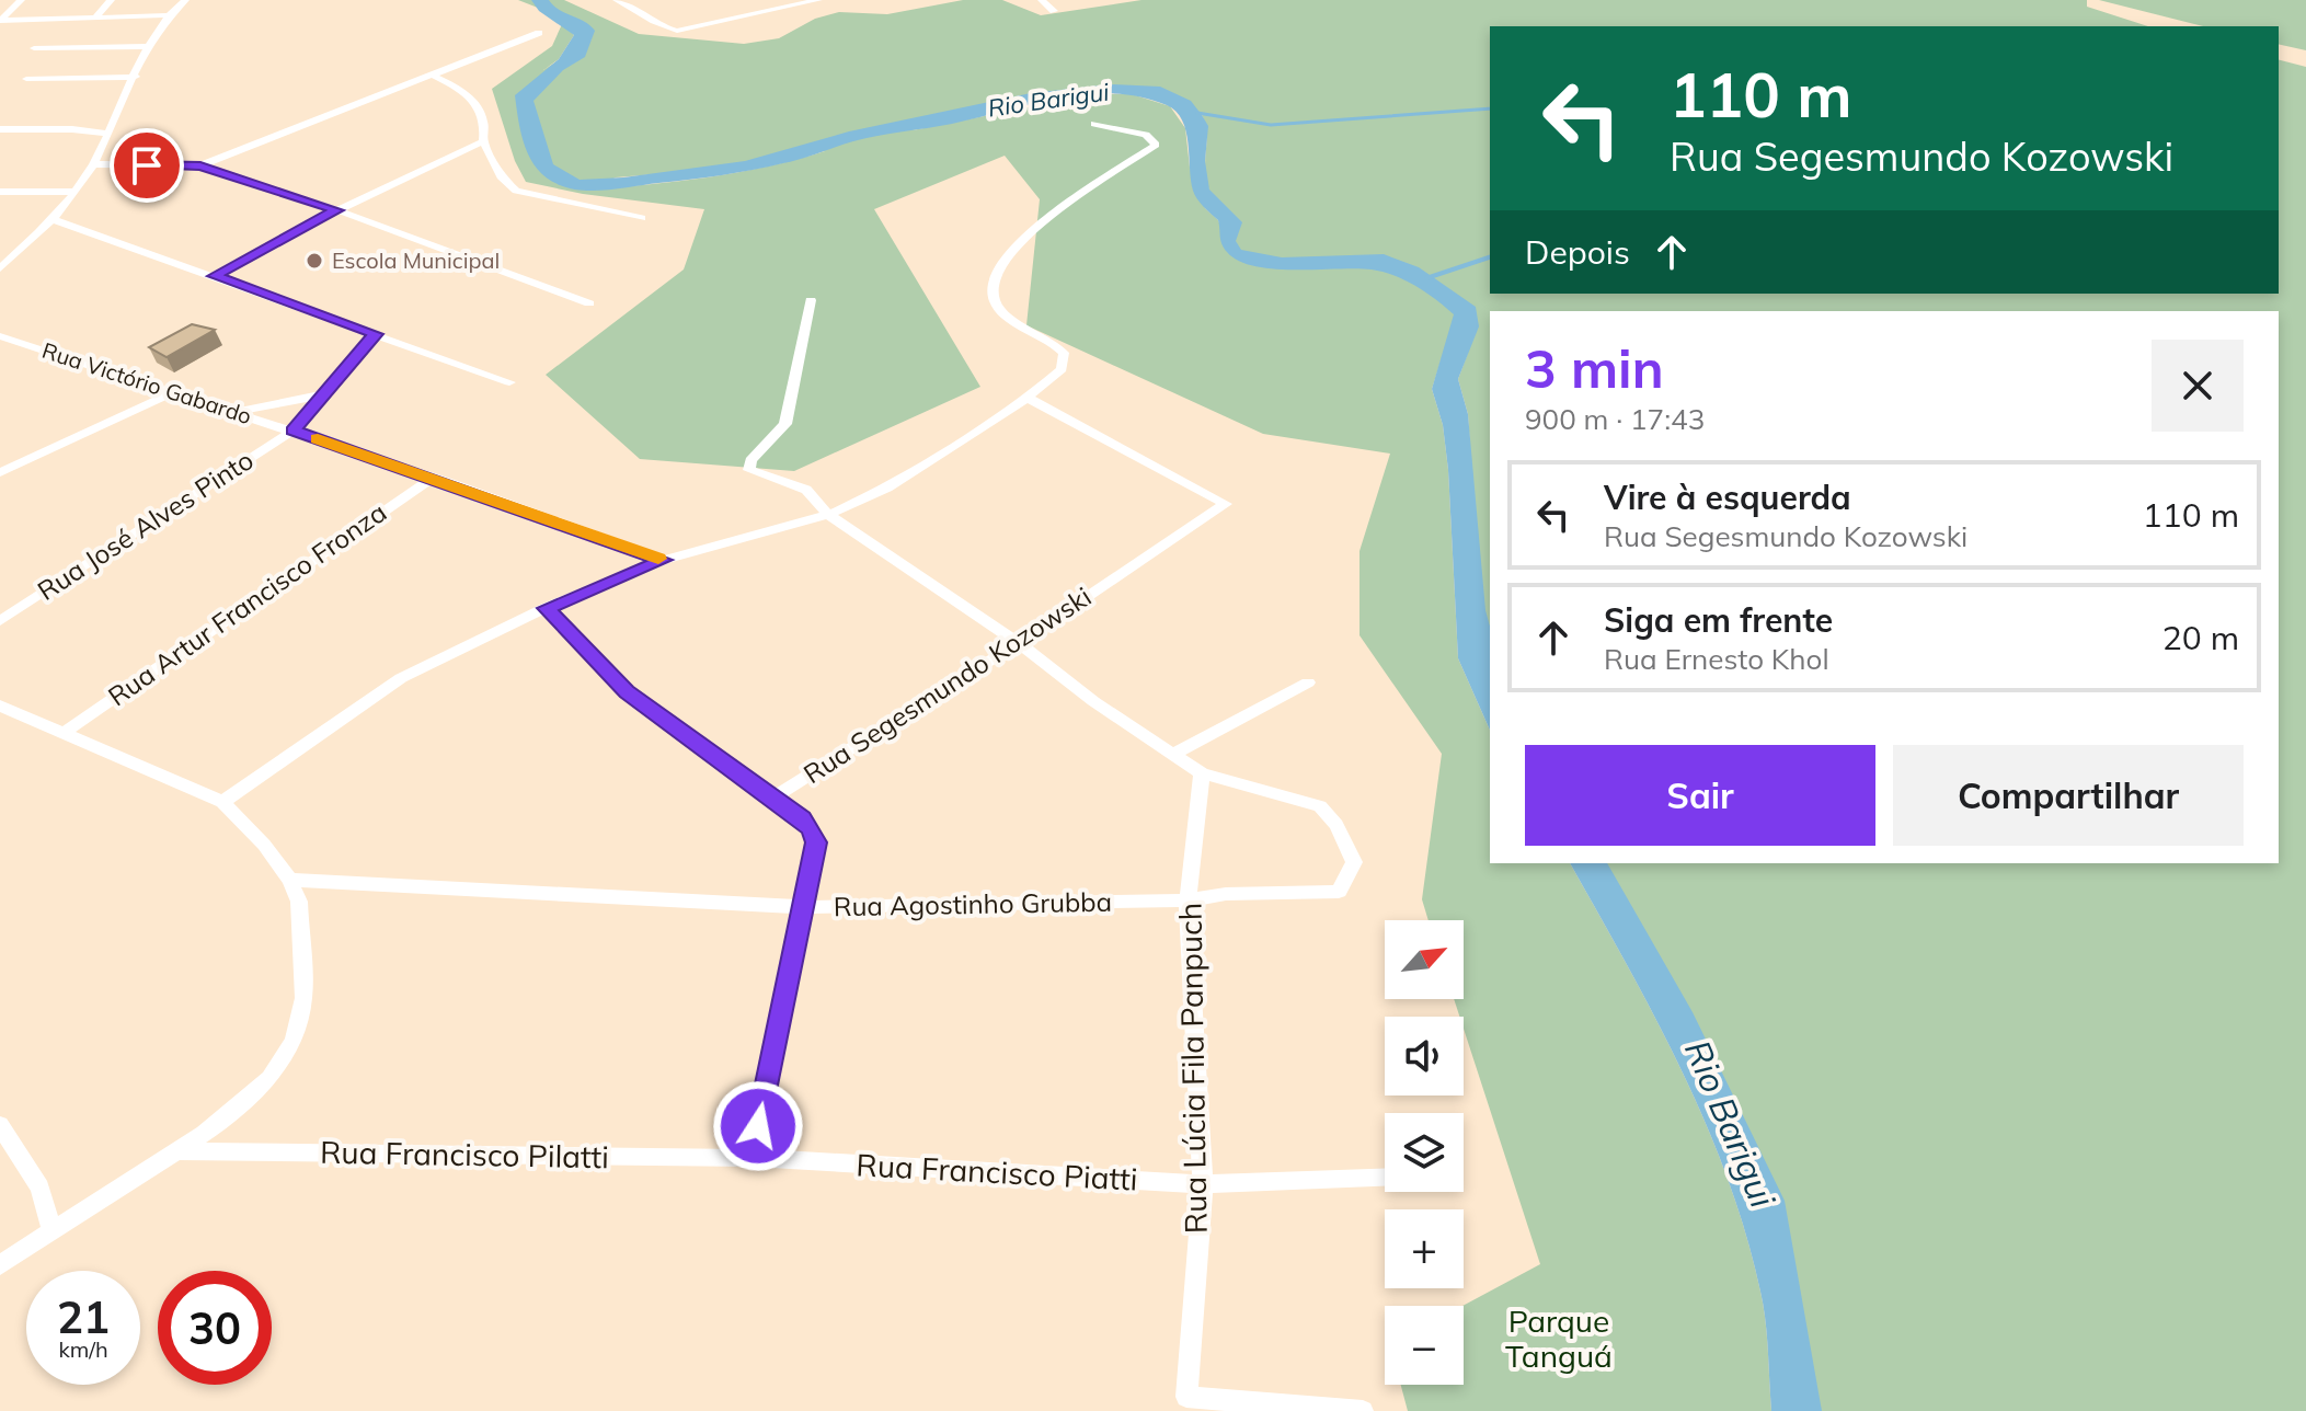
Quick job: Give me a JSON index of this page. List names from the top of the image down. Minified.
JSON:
{"streets":{"street":["Rua Victório Gabardo","Rua José Alves Pinto","Rua Artur Francisco Fronza","Rua Segesmundo Kozowski","Rua Agostinho Grubba","Rua Lúcia Fila Panpuch","Rua Francisco Pilatti","Rua Francisco Piatti"]},"crossings":[["Rua Victório Gabardo","Rua José Alves Pinto"],["Rua Victório Gabardo","Rua Artur Francisco Fronza"],["Rua Segesmundo Kozowski","Rua Agostinho Grubba"],["Rua Segesmundo Kozowski","Rua Francisco Pilatti"],["Rua Segesmundo Kozowski","Rua Francisco Piatti"],["Rua Agostinho Grubba","Rua Lúcia Fila Panpuch"],["Rua Lúcia Fila Panpuch","Rua Francisco Piatti"],["Rua Francisco Pilatti","Rua Francisco Piatti"]],"water":["Rio Barigui"],"parks":["Parque Tanguá"],"places":["Escola Municipal"],"north":"top right","page":{"turn":["110 m","Rua Segesmundo Kozowski"],"then":"Depois","heading":["3 min","900 m · 17:43"],"list":[{"name":"Vire à esquerda","note":"Rua Segesmundo Kozowski","value":"110 m"},{"name":"Siga em frente","note":"Rua Ernesto Khol","value":"20 m"}],"buttons":["Sair","Compartilhar"],"map_buttons":["+","−"],"speed":"21 km/h","limit":"30"}}
